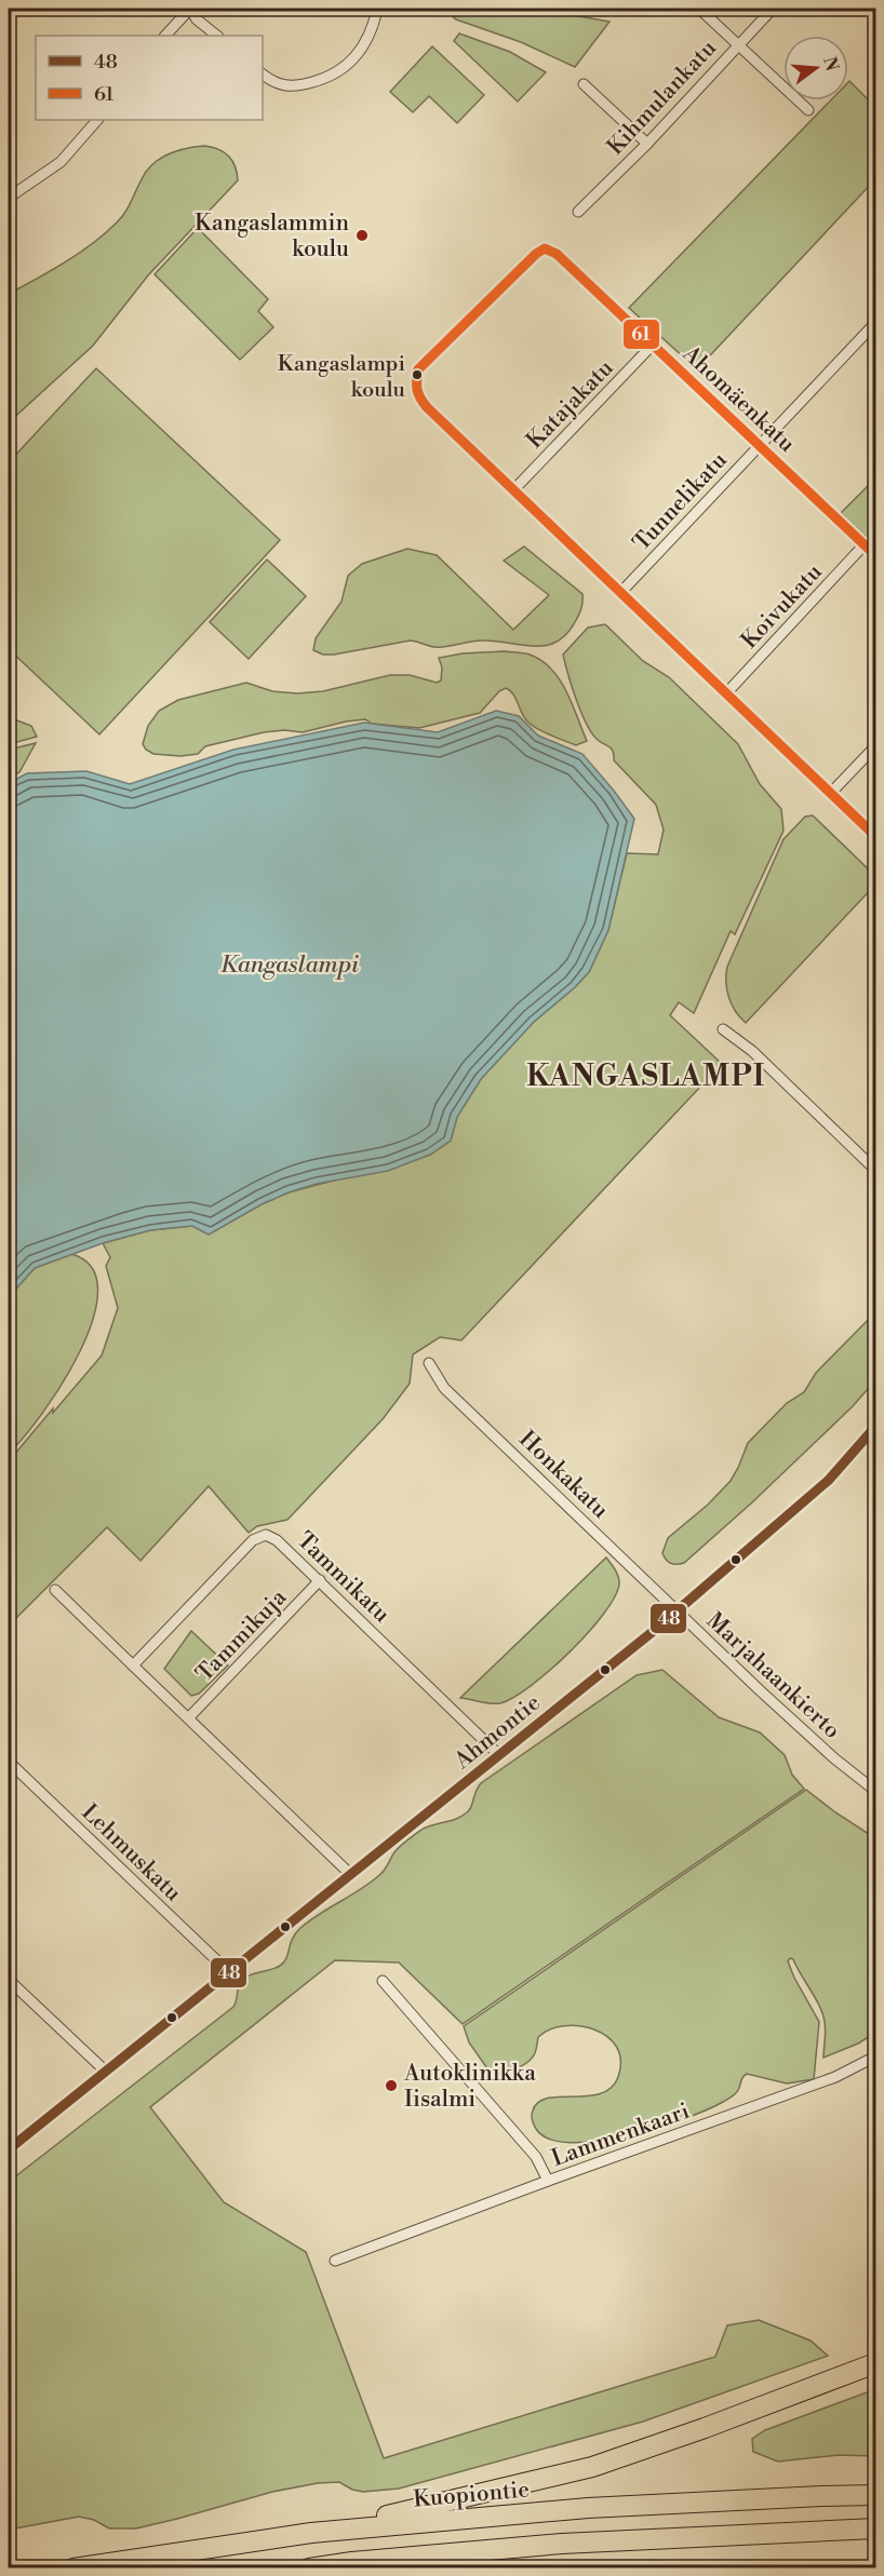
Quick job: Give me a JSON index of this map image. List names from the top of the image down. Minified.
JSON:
{"streets":{"highway":["Kuopiontie"],"street":["Kihmulankatu","Ahomäenkatu","Katajakatu","Tunnelikatu","Koivukatu","Honkakatu","Tammikatu","Tammikuja","Marjahaankierto","Ahmontie","Lehmuskatu","Lammenkaari"]},"crossings":[["Ahomäenkatu","Katajakatu"],["Ahomäenkatu","Tunnelikatu"],["Ahomäenkatu","Koivukatu"],["Honkakatu","Marjahaankierto"],["Honkakatu","Ahmontie"],["Tammikatu","Tammikuja"],["Tammikatu","Ahmontie"],["Marjahaankierto","Ahmontie"],["Ahmontie","Lehmuskatu"]],"districts":["KANGASLAMPI"],"water":["Kangaslampi"],"places":["Kangaslammin koulu","Kangaslampi koulu","Autoklinikka Iisalmi"],"lines":["transit line 61","transit line 48"],"legend":["48","61"],"north":"right"}
